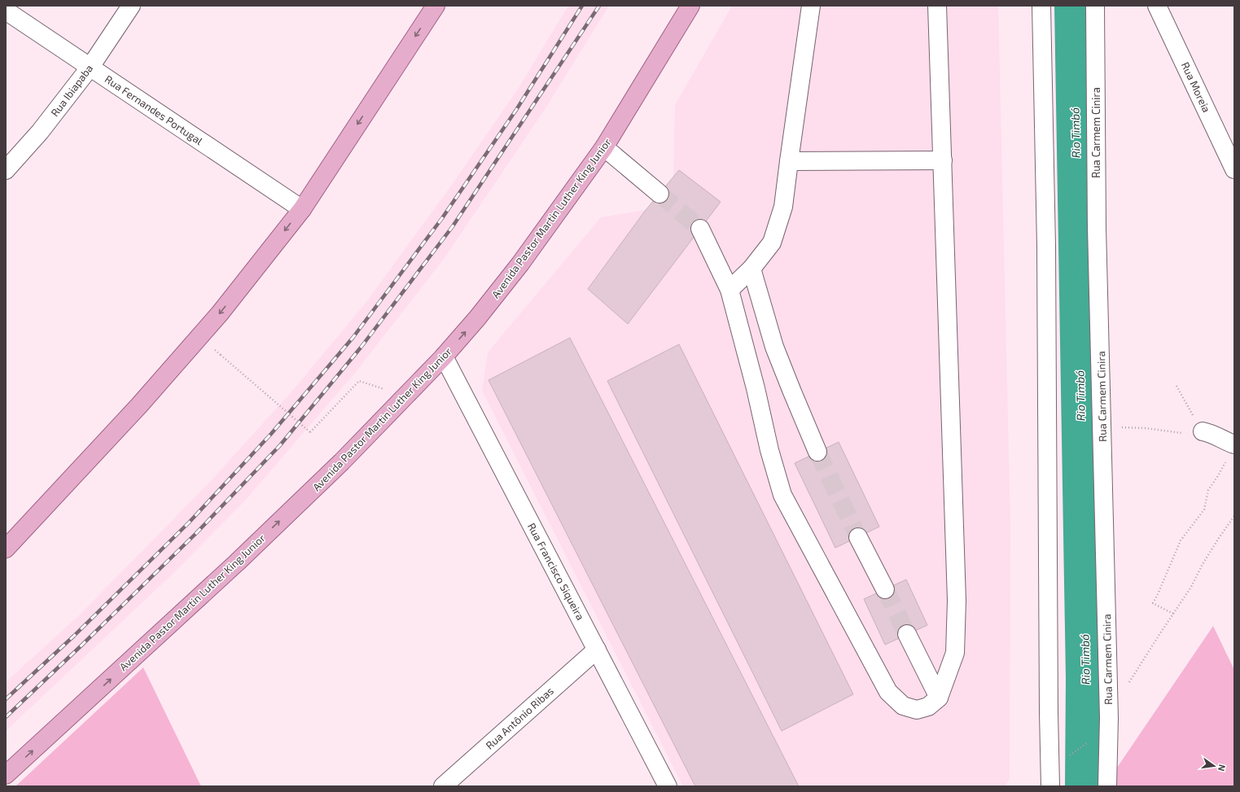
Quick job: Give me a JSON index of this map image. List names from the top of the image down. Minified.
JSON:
{"streets":{"main road":["Avenida Pastor Martin Luther King Junior"],"street":["Rua Moreia","Rua Ibiapaba","Rua Fernandes Portugal","Rua Carmem Cinira","Rua Francisco Siqueira","Rua Antônio Ribas"]},"crossings":[["Rua Ibiapaba","Rua Fernandes Portugal"],["Avenida Pastor Martin Luther King Junior","Rua Francisco Siqueira"],["Rua Francisco Siqueira","Rua Antônio Ribas"]],"one_way":["Avenida Pastor Martin Luther King Junior"],"water":["Rio Timbó"],"north":"right"}
